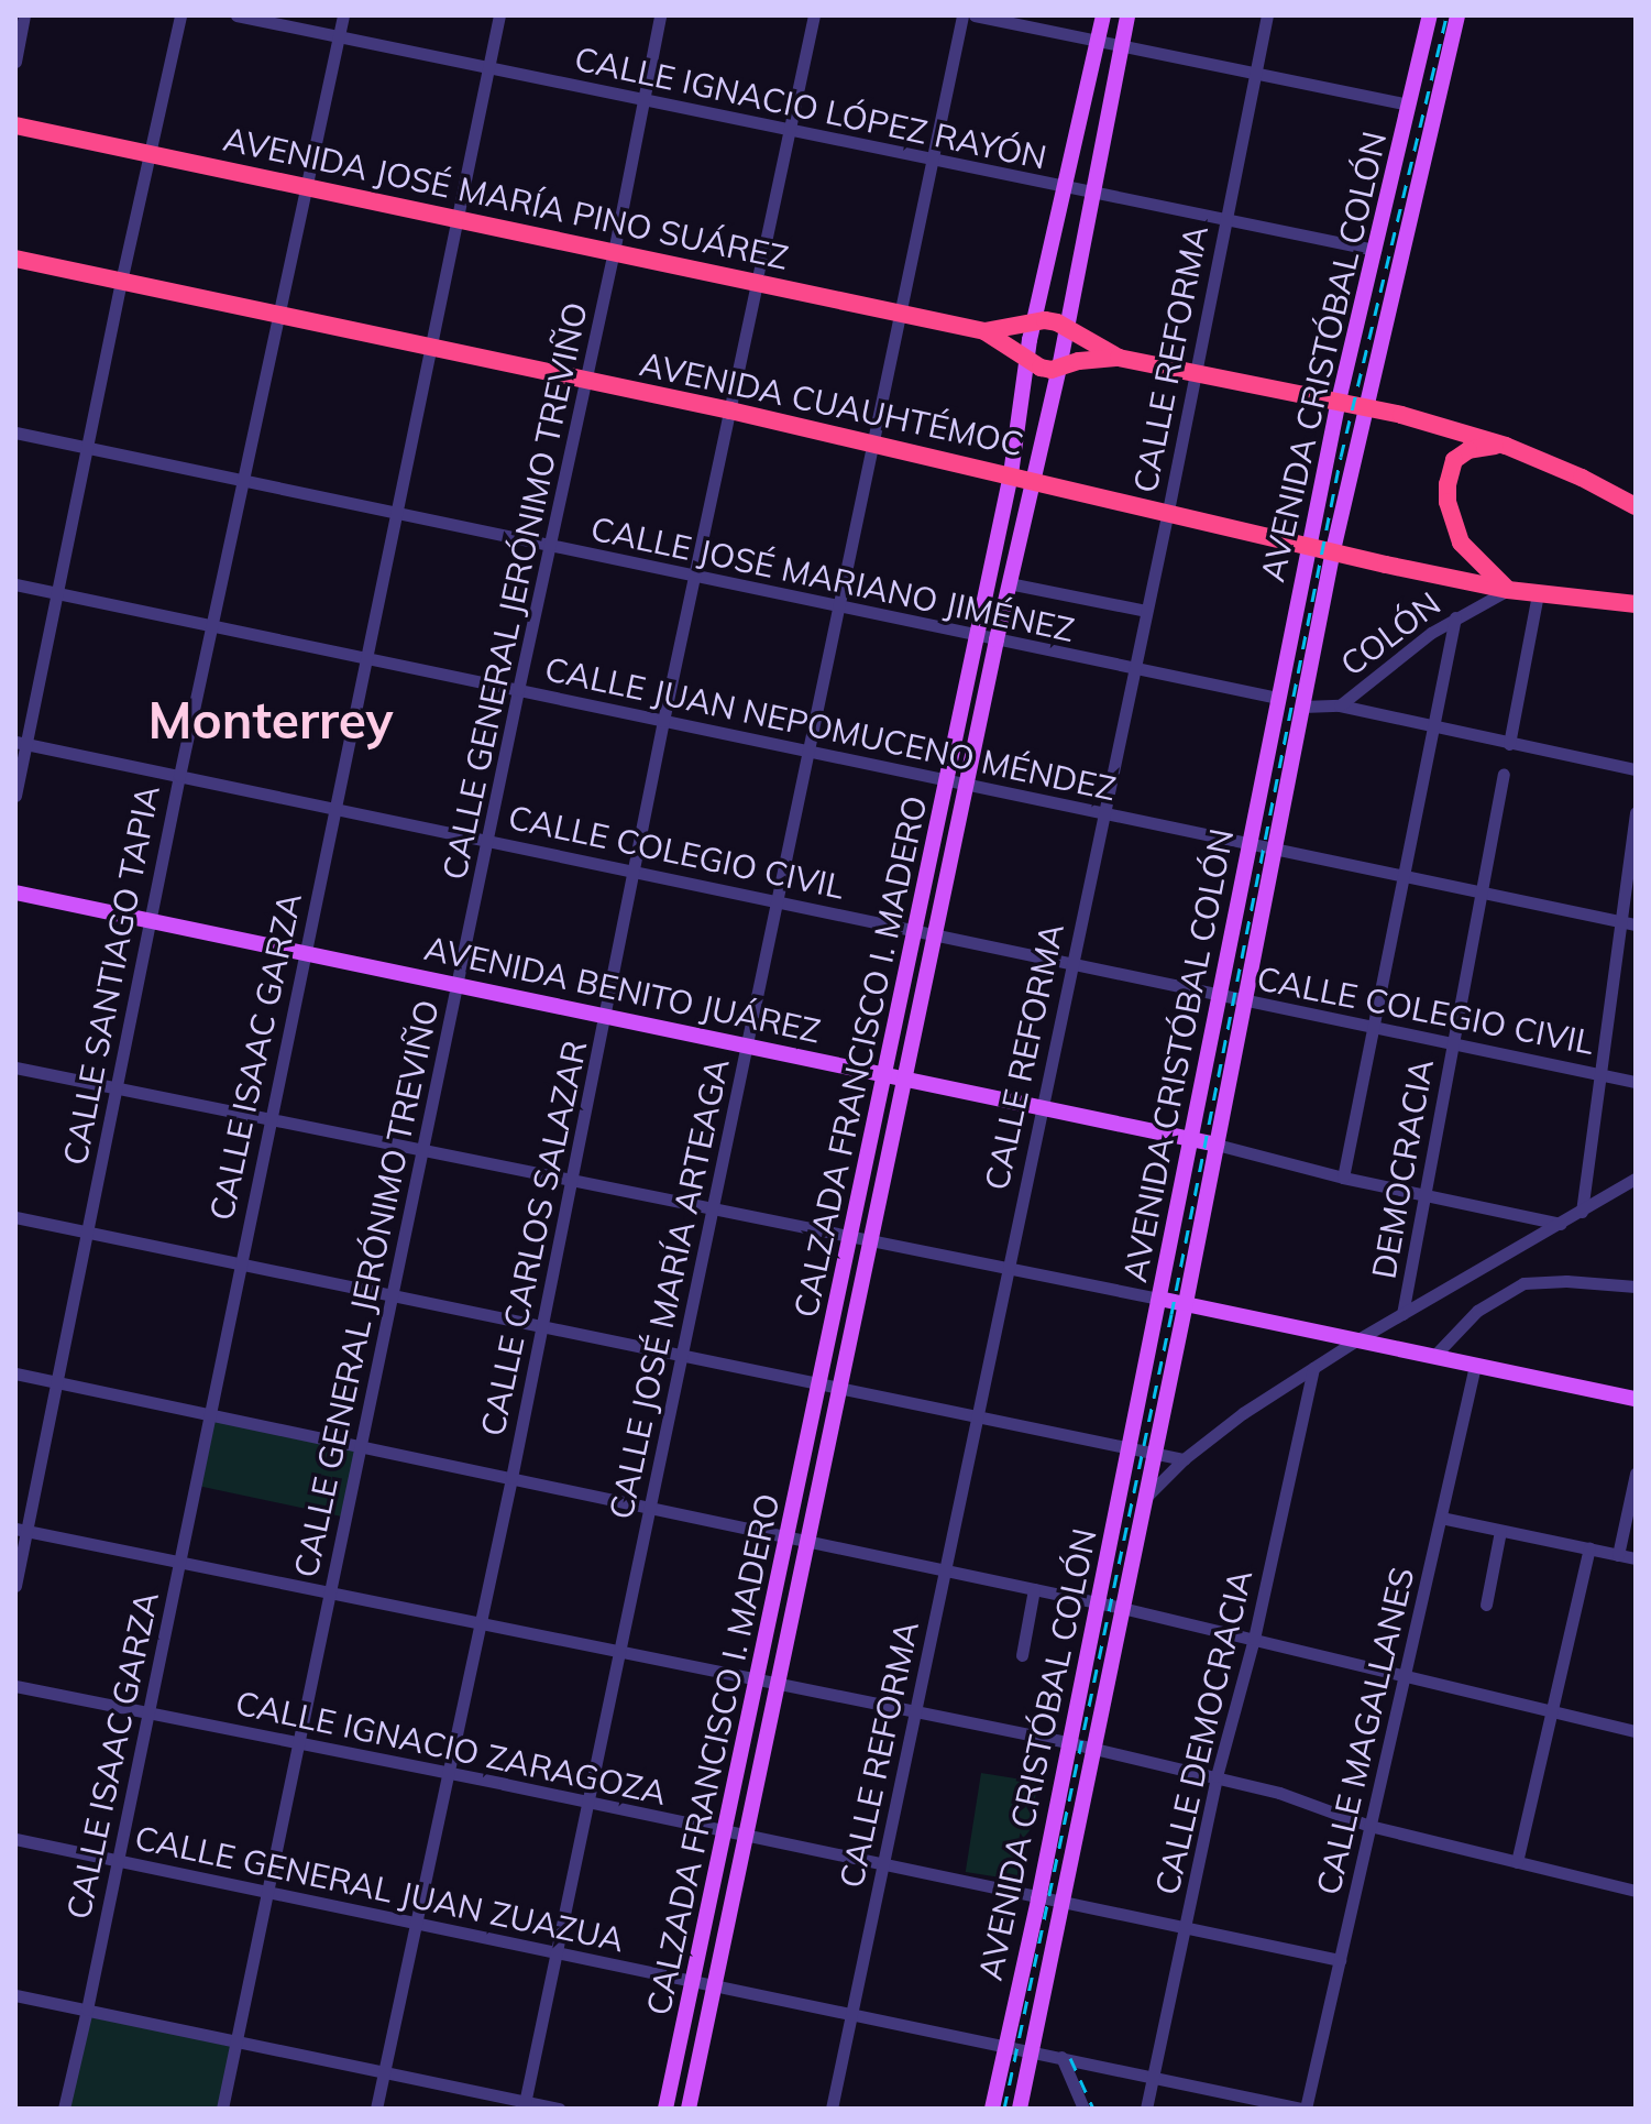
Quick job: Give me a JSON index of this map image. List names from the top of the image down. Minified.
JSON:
{"streets":{"highway":["AVENIDA JOSÉ MARÍA PINO SUÁREZ","AVENIDA CUAUHTÉMOC"],"main road":["AVENIDA CRISTÓBAL COLÓN","AVENIDA BENITO JUÁREZ","CALZADA FRANCISCO I. MADERO"],"street":["CALLE IGNACIO LÓPEZ RAYÓN","CALLE REFORMA","CALLE JOSÉ MARIANO JIMÉNEZ","CALLE GENERAL JERÓNIMO TREVIÑO","COLÓN","CALLE JUAN NEPOMUCENO MÉNDEZ","CALLE COLEGIO CIVIL","CALLE SANTIAGO TAPIA","CALLE ISAAC GARZA","DEMOCRACIA","CALLE CARLOS SALAZAR","CALLE JOSÉ MARÍA ARTEAGA","CALLE MAGALLANES","CALLE DEMOCRACIA","CALLE IGNACIO ZARAGOZA","CALLE GENERAL JUAN ZUAZUA"]},"crossings":[["CALLE IGNACIO LÓPEZ RAYÓN","AVENIDA CRISTÓBAL COLÓN"],["CALLE IGNACIO LÓPEZ RAYÓN","CALLE REFORMA"],["CALLE IGNACIO LÓPEZ RAYÓN","CALLE GENERAL JERÓNIMO TREVIÑO"],["CALLE IGNACIO LÓPEZ RAYÓN","CALLE SANTIAGO TAPIA"],["CALLE IGNACIO LÓPEZ RAYÓN","CALLE ISAAC GARZA"],["CALLE IGNACIO LÓPEZ RAYÓN","CALZADA FRANCISCO I. MADERO"],["CALLE IGNACIO LÓPEZ RAYÓN","CALLE CARLOS SALAZAR"],["CALLE IGNACIO LÓPEZ RAYÓN","CALLE JOSÉ MARÍA ARTEAGA"],["AVENIDA JOSÉ MARÍA PINO SUÁREZ","AVENIDA CRISTÓBAL COLÓN"],["AVENIDA JOSÉ MARÍA PINO SUÁREZ","CALLE REFORMA"],["AVENIDA JOSÉ MARÍA PINO SUÁREZ","CALLE GENERAL JERÓNIMO TREVIÑO"],["AVENIDA JOSÉ MARÍA PINO SUÁREZ","CALLE SANTIAGO TAPIA"],["AVENIDA JOSÉ MARÍA PINO SUÁREZ","CALLE ISAAC GARZA"],["AVENIDA JOSÉ MARÍA PINO SUÁREZ","CALZADA FRANCISCO I. MADERO"],["AVENIDA JOSÉ MARÍA PINO SUÁREZ","CALLE CARLOS SALAZAR"],["AVENIDA JOSÉ MARÍA PINO SUÁREZ","CALLE JOSÉ MARÍA ARTEAGA"],["AVENIDA CRISTÓBAL COLÓN","AVENIDA CUAUHTÉMOC"],["AVENIDA CRISTÓBAL COLÓN","CALLE JOSÉ MARIANO JIMÉNEZ"],["AVENIDA CRISTÓBAL COLÓN","COLÓN"],["AVENIDA CRISTÓBAL COLÓN","CALLE JUAN NEPOMUCENO MÉNDEZ"],["AVENIDA CRISTÓBAL COLÓN","CALLE COLEGIO CIVIL"],["AVENIDA CRISTÓBAL COLÓN","AVENIDA BENITO JUÁREZ"],["AVENIDA CRISTÓBAL COLÓN","CALLE IGNACIO ZARAGOZA"],["AVENIDA CRISTÓBAL COLÓN","CALLE GENERAL JUAN ZUAZUA"],["CALLE REFORMA","AVENIDA CUAUHTÉMOC"],["CALLE REFORMA","CALLE JOSÉ MARIANO JIMÉNEZ"],["CALLE REFORMA","CALLE JUAN NEPOMUCENO MÉNDEZ"],["CALLE REFORMA","CALLE COLEGIO CIVIL"],["CALLE REFORMA","AVENIDA BENITO JUÁREZ"],["CALLE REFORMA","CALLE IGNACIO ZARAGOZA"],["CALLE REFORMA","CALLE GENERAL JUAN ZUAZUA"],["AVENIDA CUAUHTÉMOC","CALLE GENERAL JERÓNIMO TREVIÑO"],["AVENIDA CUAUHTÉMOC","COLÓN"],["AVENIDA CUAUHTÉMOC","CALLE SANTIAGO TAPIA"],["AVENIDA CUAUHTÉMOC","CALLE ISAAC GARZA"],["AVENIDA CUAUHTÉMOC","CALZADA FRANCISCO I. MADERO"],["AVENIDA CUAUHTÉMOC","CALLE CARLOS SALAZAR"],["AVENIDA CUAUHTÉMOC","CALLE JOSÉ MARÍA ARTEAGA"],["CALLE JOSÉ MARIANO JIMÉNEZ","CALLE GENERAL JERÓNIMO TREVIÑO"],["CALLE JOSÉ MARIANO JIMÉNEZ","CALLE SANTIAGO TAPIA"],["CALLE JOSÉ MARIANO JIMÉNEZ","CALLE ISAAC GARZA"],["CALLE JOSÉ MARIANO JIMÉNEZ","CALZADA FRANCISCO I. MADERO"],["CALLE JOSÉ MARIANO JIMÉNEZ","CALLE CARLOS SALAZAR"],["CALLE JOSÉ MARIANO JIMÉNEZ","CALLE JOSÉ MARÍA ARTEAGA"],["CALLE GENERAL JERÓNIMO TREVIÑO","CALLE JUAN NEPOMUCENO MÉNDEZ"],["CALLE GENERAL JERÓNIMO TREVIÑO","CALLE COLEGIO CIVIL"],["CALLE GENERAL JERÓNIMO TREVIÑO","AVENIDA BENITO JUÁREZ"],["CALLE GENERAL JERÓNIMO TREVIÑO","CALLE IGNACIO ZARAGOZA"],["CALLE GENERAL JERÓNIMO TREVIÑO","CALLE GENERAL JUAN ZUAZUA"],["CALLE JUAN NEPOMUCENO MÉNDEZ","CALLE SANTIAGO TAPIA"],["CALLE JUAN NEPOMUCENO MÉNDEZ","CALLE ISAAC GARZA"],["CALLE JUAN NEPOMUCENO MÉNDEZ","CALZADA FRANCISCO I. MADERO"],["CALLE JUAN NEPOMUCENO MÉNDEZ","DEMOCRACIA"],["CALLE JUAN NEPOMUCENO MÉNDEZ","CALLE CARLOS SALAZAR"],["CALLE JUAN NEPOMUCENO MÉNDEZ","CALLE JOSÉ MARÍA ARTEAGA"],["CALLE COLEGIO CIVIL","CALLE SANTIAGO TAPIA"],["CALLE COLEGIO CIVIL","CALLE ISAAC GARZA"],["CALLE COLEGIO CIVIL","CALZADA FRANCISCO I. MADERO"],["CALLE COLEGIO CIVIL","DEMOCRACIA"],["CALLE COLEGIO CIVIL","CALLE CARLOS SALAZAR"],["CALLE COLEGIO CIVIL","CALLE JOSÉ MARÍA ARTEAGA"],["CALLE SANTIAGO TAPIA","AVENIDA BENITO JUÁREZ"],["AVENIDA BENITO JUÁREZ","CALLE ISAAC GARZA"],["AVENIDA BENITO JUÁREZ","CALZADA FRANCISCO I. MADERO"],["AVENIDA BENITO JUÁREZ","CALLE CARLOS SALAZAR"],["AVENIDA BENITO JUÁREZ","CALLE JOSÉ MARÍA ARTEAGA"],["CALLE ISAAC GARZA","CALLE IGNACIO ZARAGOZA"],["CALLE ISAAC GARZA","CALLE GENERAL JUAN ZUAZUA"],["CALZADA FRANCISCO I. MADERO","CALLE IGNACIO ZARAGOZA"],["CALZADA FRANCISCO I. MADERO","CALLE GENERAL JUAN ZUAZUA"],["CALLE CARLOS SALAZAR","CALLE IGNACIO ZARAGOZA"],["CALLE CARLOS SALAZAR","CALLE GENERAL JUAN ZUAZUA"],["CALLE JOSÉ MARÍA ARTEAGA","CALLE IGNACIO ZARAGOZA"],["CALLE JOSÉ MARÍA ARTEAGA","CALLE GENERAL JUAN ZUAZUA"],["CALLE MAGALLANES","CALLE IGNACIO ZARAGOZA"],["CALLE MAGALLANES","CALLE GENERAL JUAN ZUAZUA"],["CALLE DEMOCRACIA","CALLE IGNACIO ZARAGOZA"],["CALLE DEMOCRACIA","CALLE GENERAL JUAN ZUAZUA"]],"districts":["Monterrey"]}
